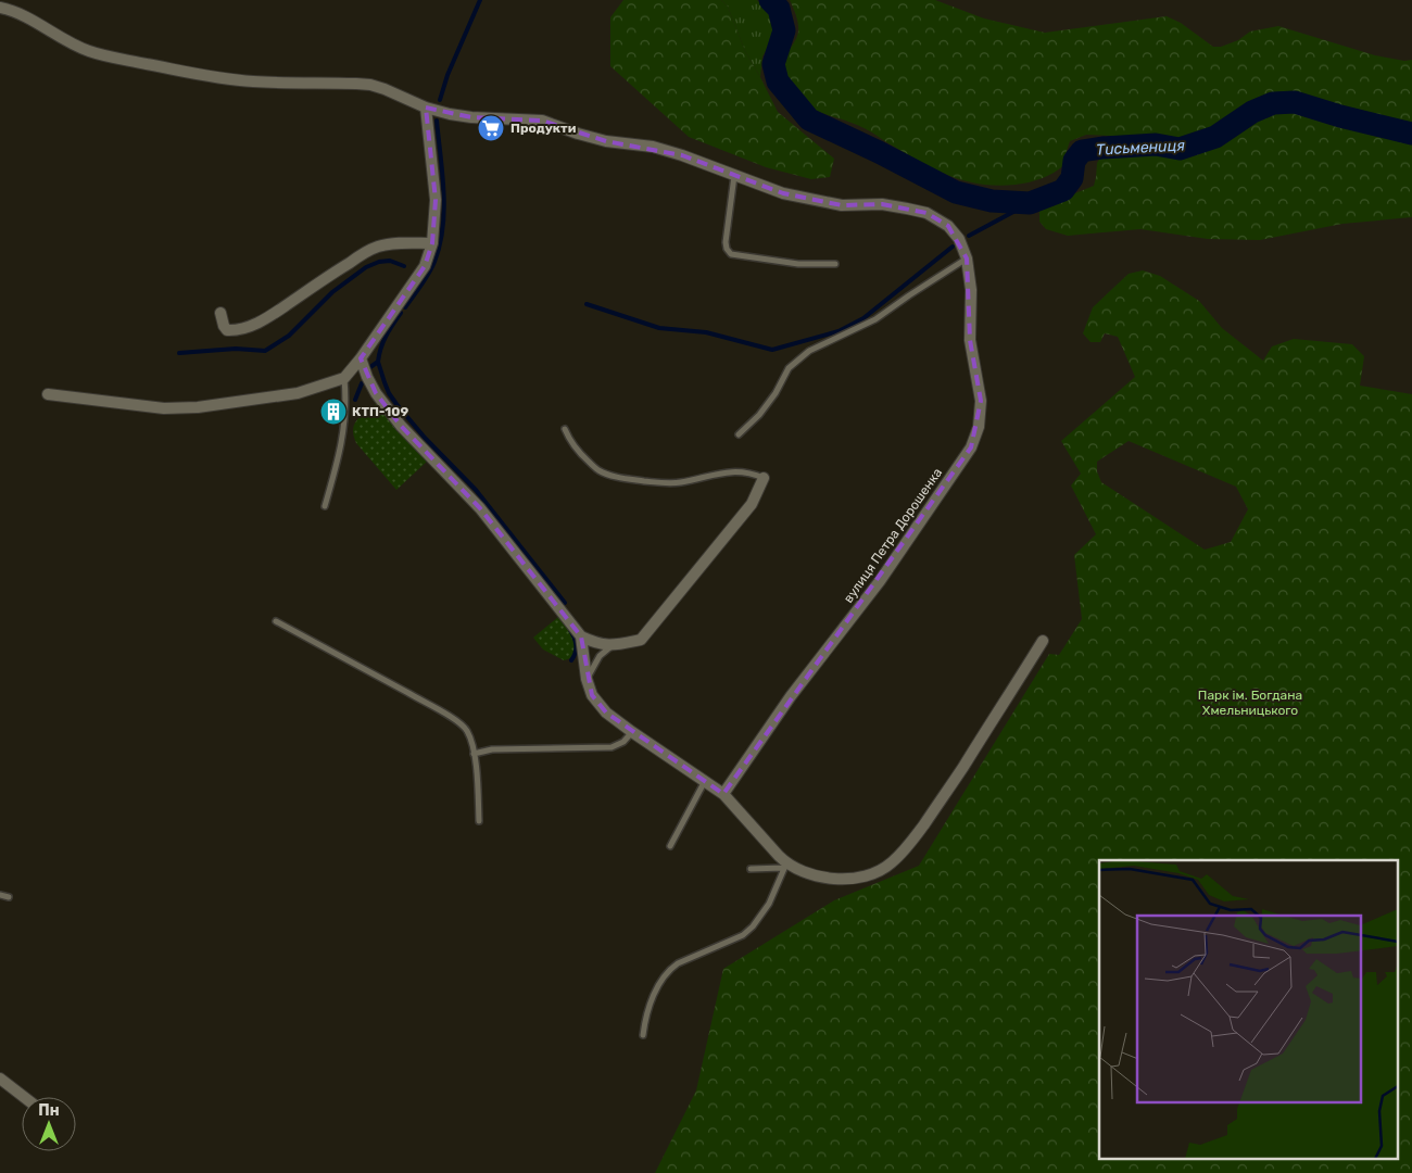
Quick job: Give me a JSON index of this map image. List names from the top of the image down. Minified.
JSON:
{"streets":{"street":["вулиця Петра Дорошенка"]},"water":["Тисьмениця"],"parks":["Парк ім. Богдана Хмельницького"],"places":{"supermarket":["Продукти"],"building":["КТП-109"]},"north":"top"}
